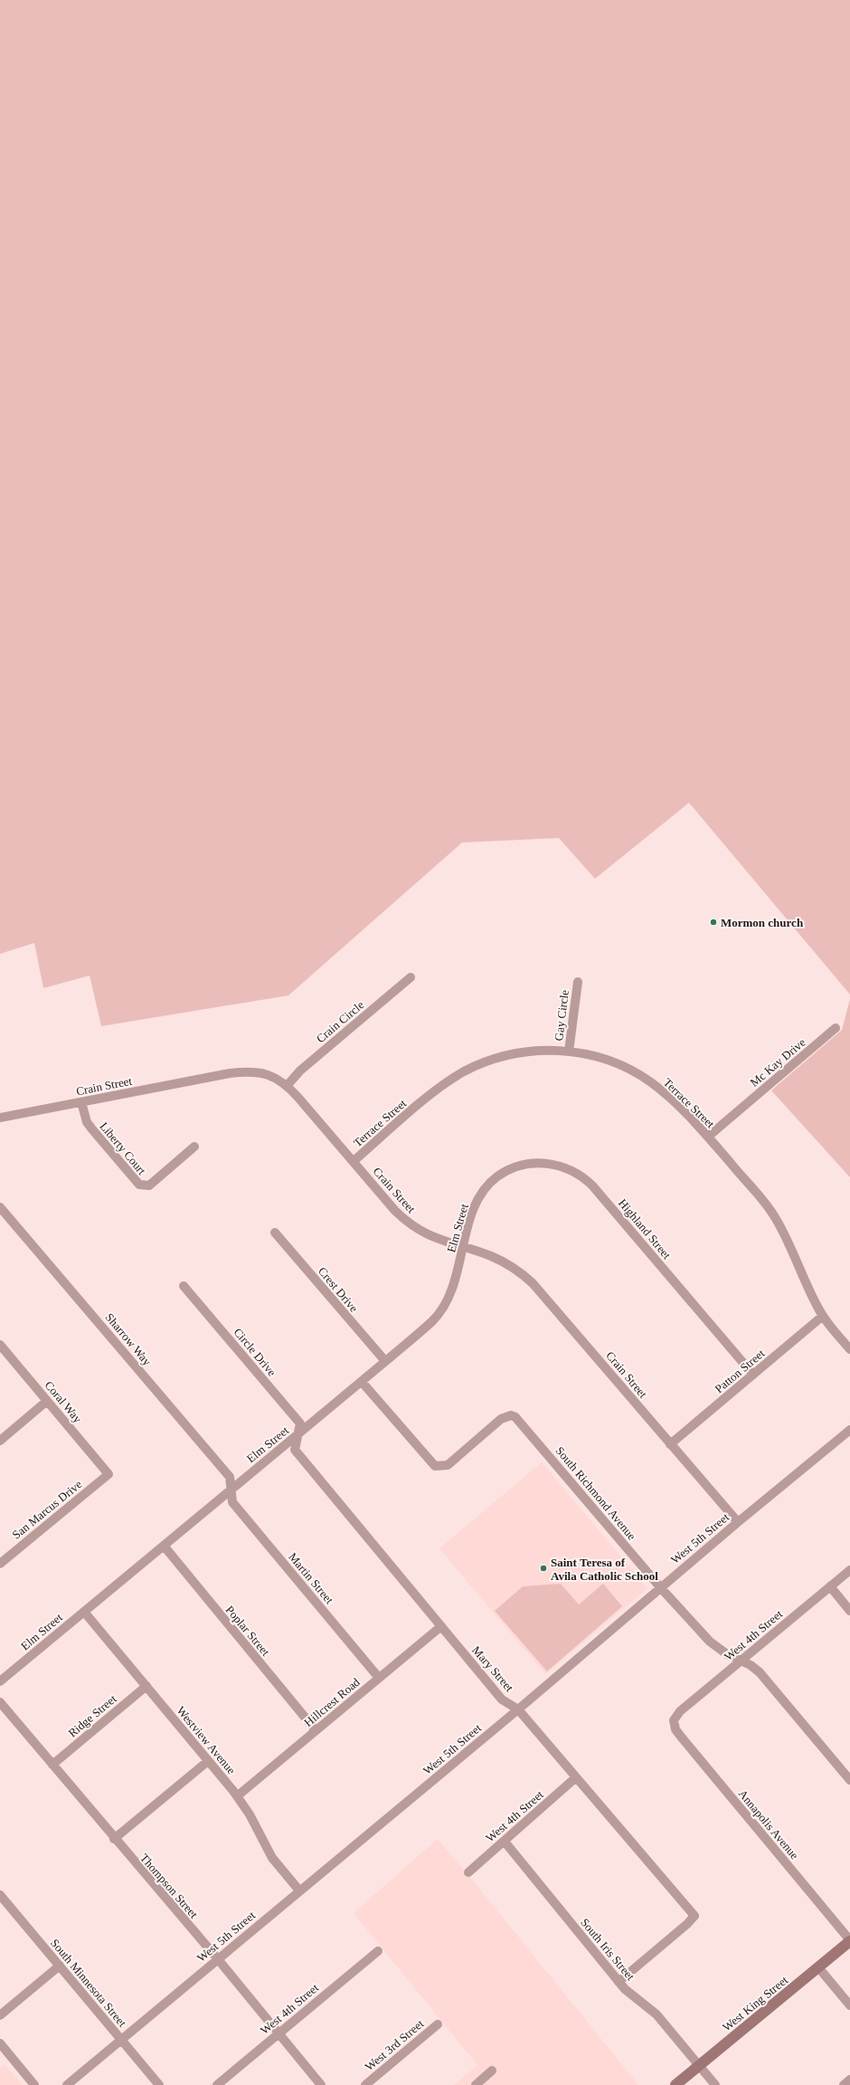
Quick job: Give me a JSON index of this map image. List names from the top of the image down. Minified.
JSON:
{"streets":{"street":["Gay Circle","Crain Circle","Mc Kay Drive","Crain Street","Terrace Street","Liberty Court","Elm Street","Highland Street","Crest Drive","Sharrow Way","Circle Drive","Patton Street","Coral Way","South Richmond Avenue","San Marcus Drive","West 5th Street","Martin Street","Poplar Street","West 4th Street","Mary Street","Hillcrest Road","Ridge Street","Westview Avenue","Annapolis Avenue","Thompson Street","South Iris Street","South Minnesota Street","West King Street","West 3rd Street"]},"crossings":[["Gay Circle","Terrace Street"],["Crain Circle","Crain Street"],["Mc Kay Drive","Terrace Street"],["Crain Street","Terrace Street"],["Crain Street","Liberty Court"],["Crain Street","Elm Street"],["Crain Street","Patton Street"],["Crain Street","West 5th Street"],["Terrace Street","Patton Street"],["Elm Street","Highland Street"],["Elm Street","Crest Drive"],["Elm Street","Sharrow Way"],["Elm Street","Circle Drive"],["Elm Street","South Richmond Avenue"],["Elm Street","Martin Street"],["Elm Street","Poplar Street"],["Elm Street","Mary Street"],["Elm Street","Westview Avenue"],["Highland Street","Patton Street"],["Sharrow Way","Martin Street"],["Circle Drive","Mary Street"],["Coral Way","San Marcus Drive"],["South Richmond Avenue","West 5th Street"],["South Richmond Avenue","West 4th Street"],["West 5th Street","Mary Street"],["West 5th Street","Westview Avenue"],["West 5th Street","Thompson Street"],["West 5th Street","South Minnesota Street"],["Martin Street","Hillcrest Road"],["Poplar Street","Hillcrest Road"],["West 4th Street","Mary Street"],["West 4th Street","Annapolis Avenue"],["West 4th Street","Thompson Street"],["West 4th Street","South Iris Street"],["Mary Street","Hillcrest Road"],["Mary Street","South Iris Street"],["Hillcrest Road","Westview Avenue"],["Ridge Street","Westview Avenue"],["Ridge Street","Thompson Street"],["Annapolis Avenue","West King Street"],["South Iris Street","West King Street"]],"places":["Mormon church","Saint Teresa of Avila Catholic School"]}
